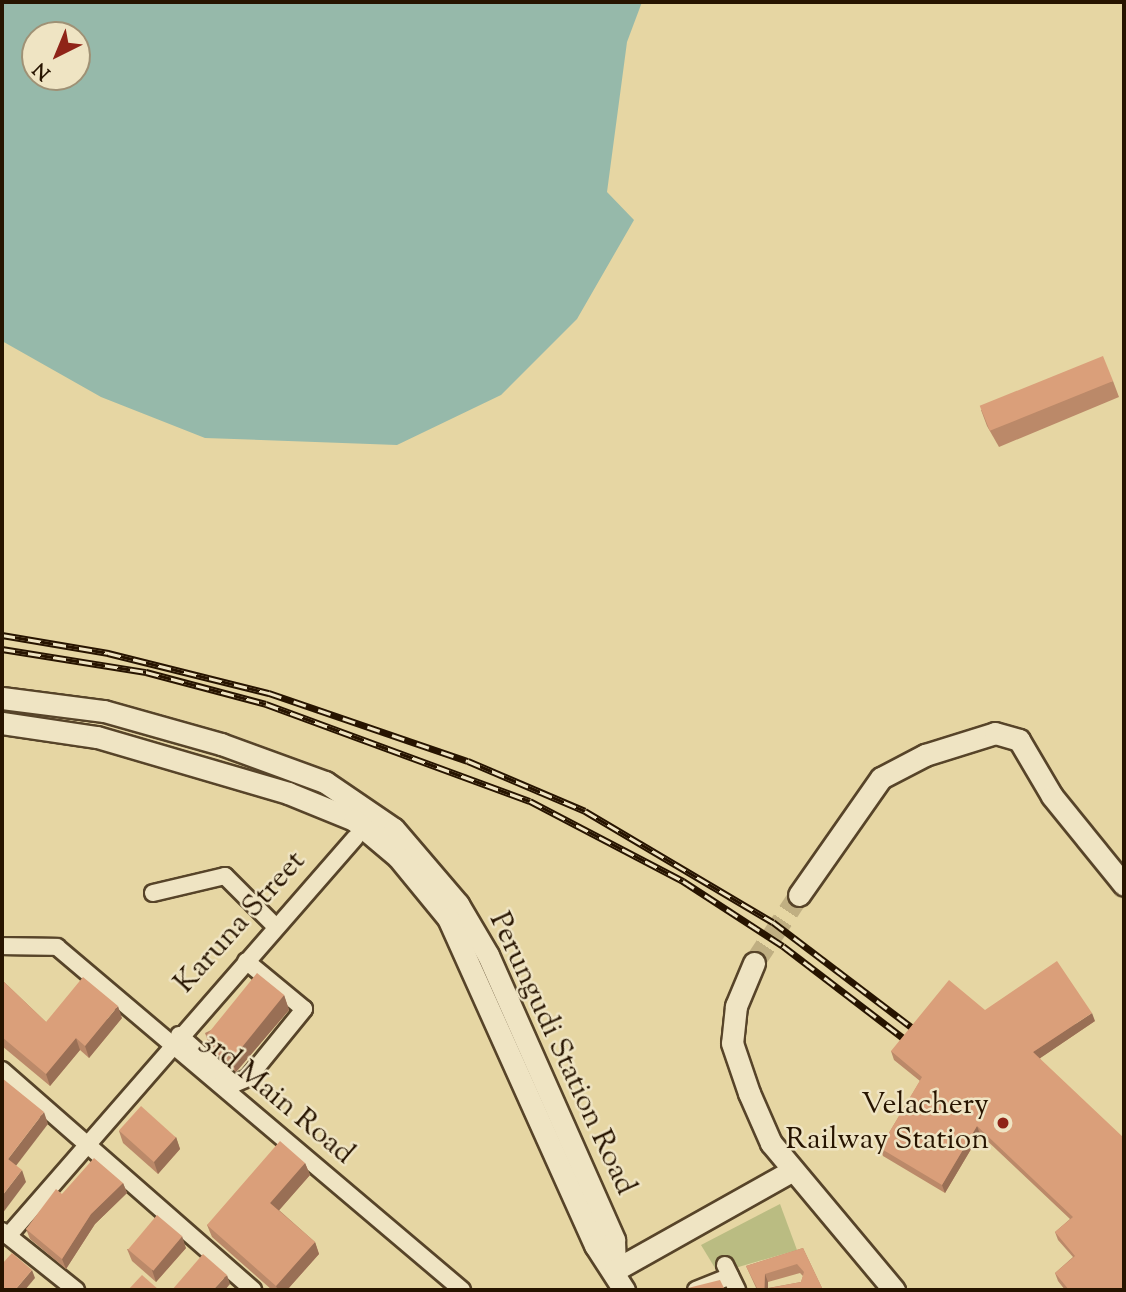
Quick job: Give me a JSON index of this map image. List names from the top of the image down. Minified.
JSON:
{"streets":{"street":["Karuna Street","Perungudi Station Road","3rd Main Road"]},"crossings":[["Karuna Street","3rd Main Road"]],"places":["Velachery Railway Station"],"north":"bottom left"}
